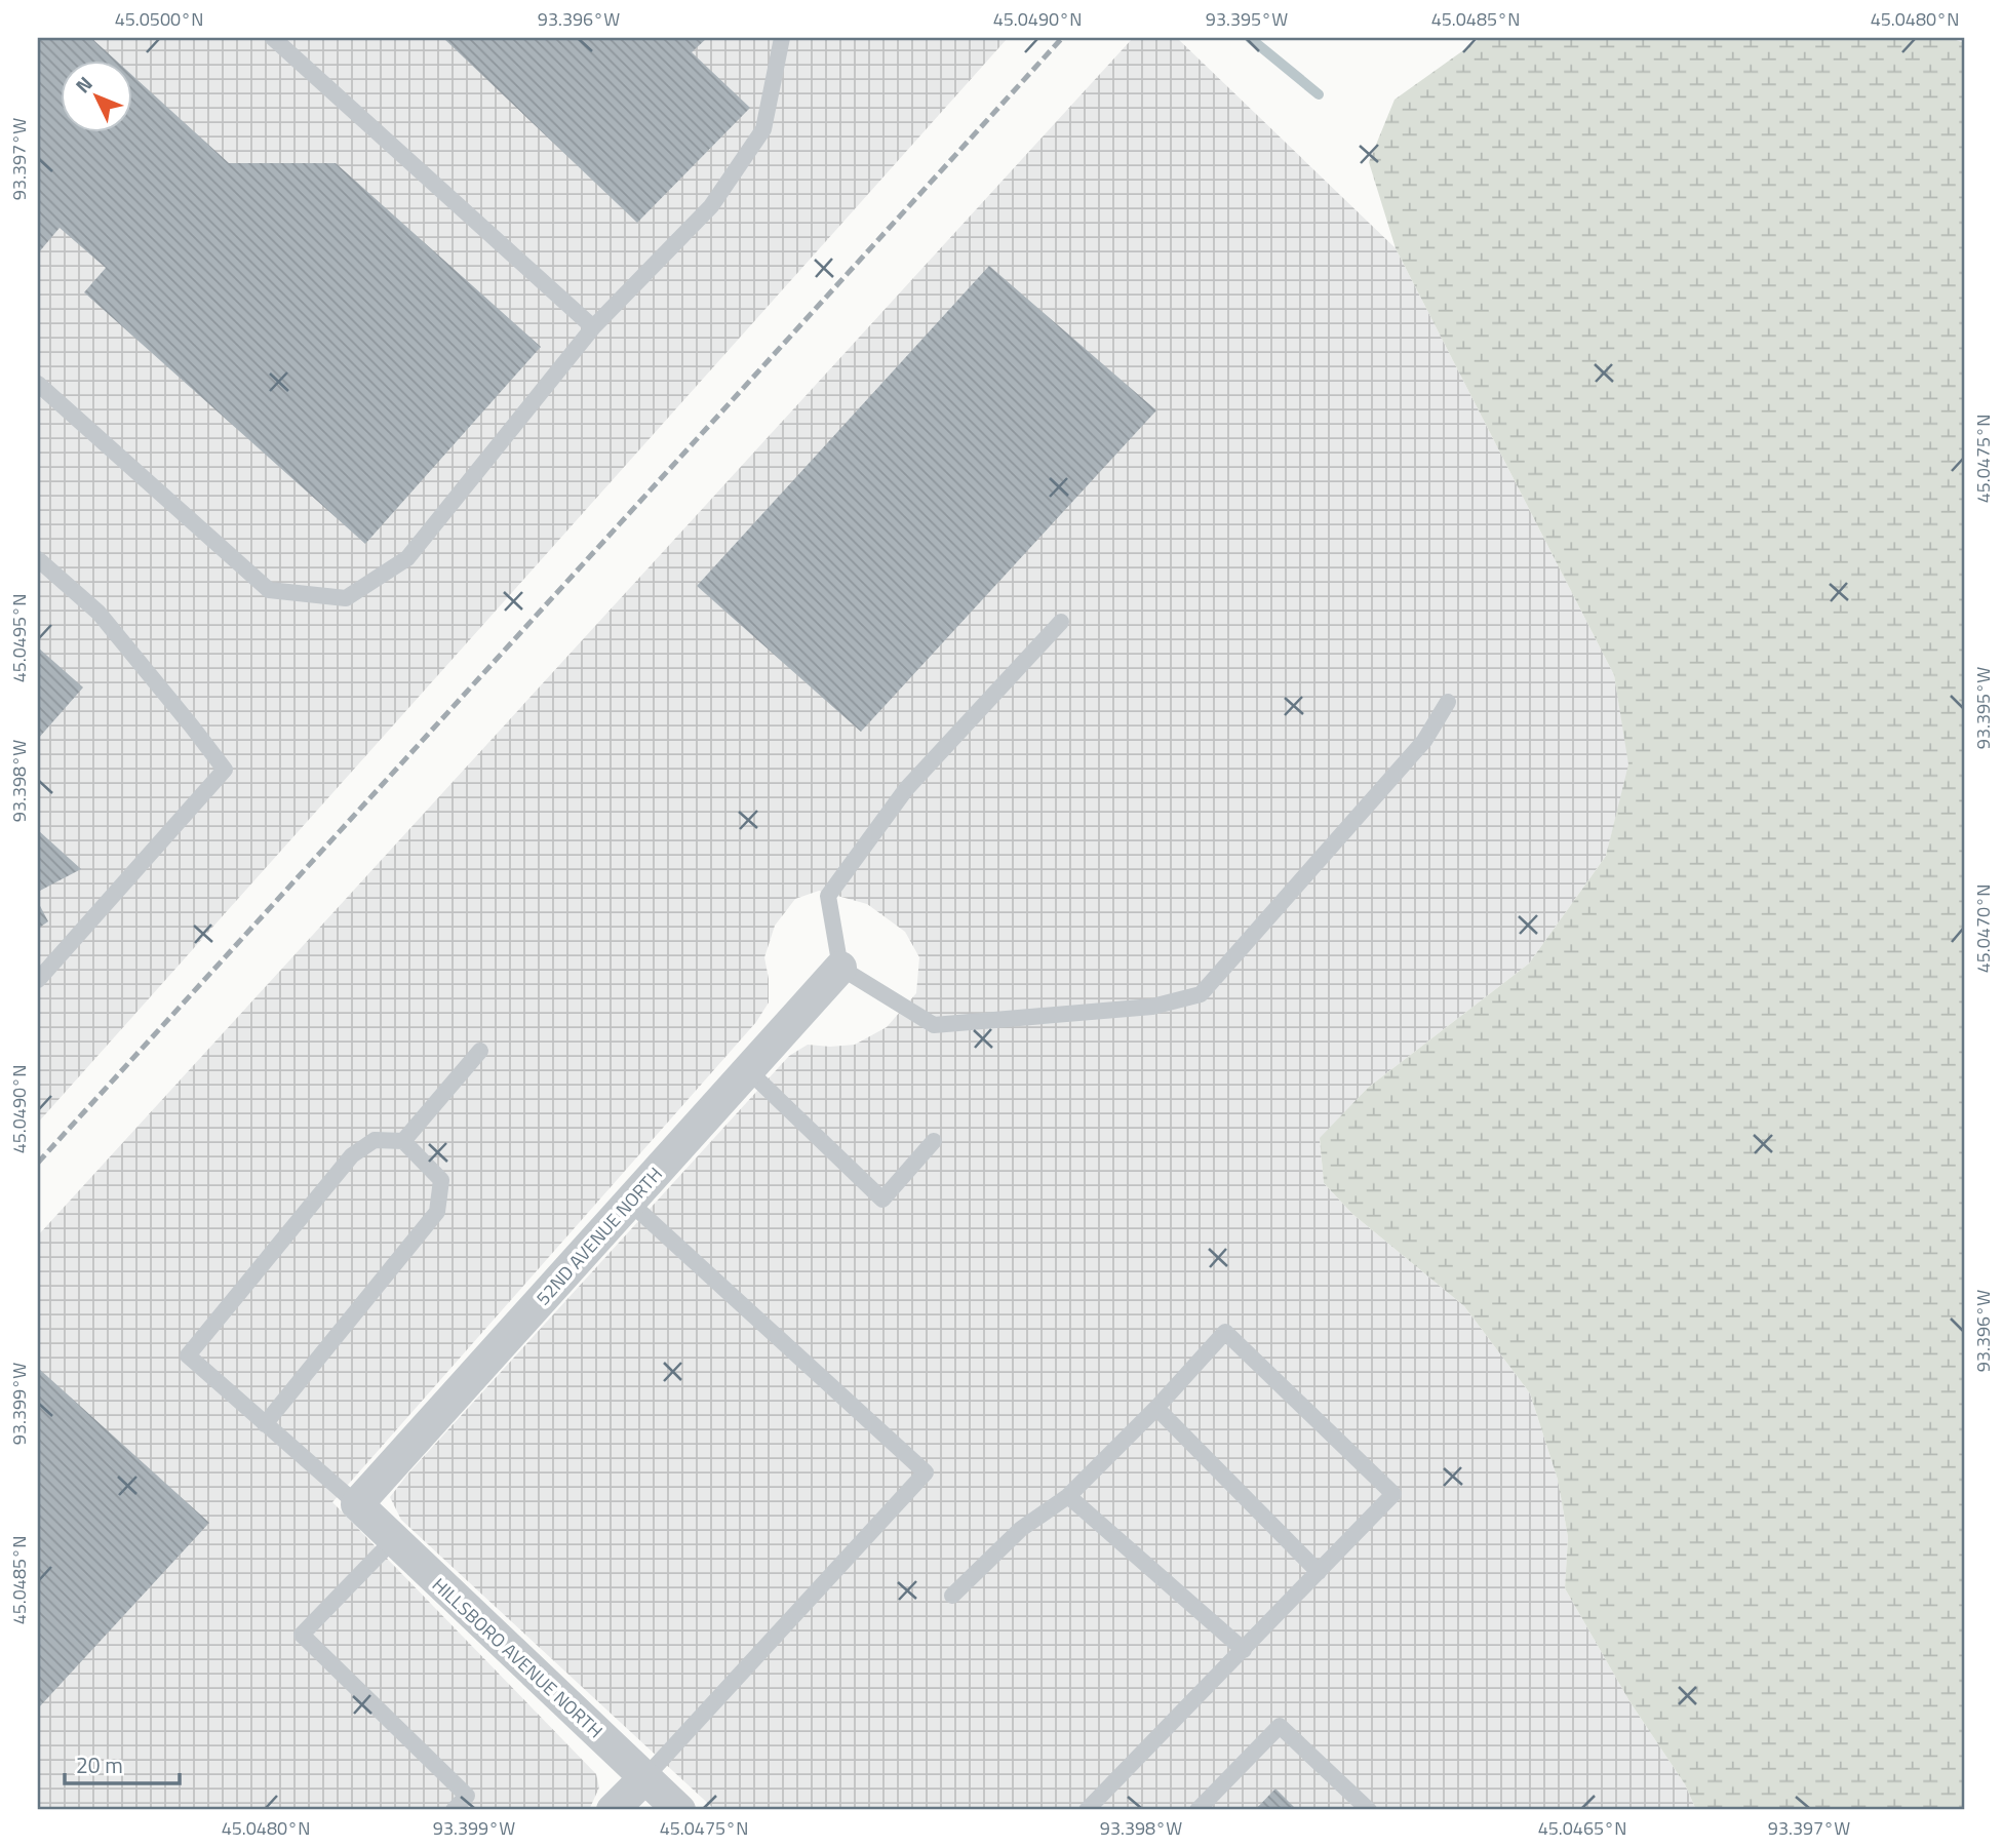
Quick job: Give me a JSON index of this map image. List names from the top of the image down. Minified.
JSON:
{"streets":{"street":["52ND AVENUE NORTH","HILLSBORO AVENUE NORTH"]},"crossings":[["52ND AVENUE NORTH","HILLSBORO AVENUE NORTH"]],"scale_bar":"20 m","north":"top left","coordinates":["45.0500°N","93.396°W","45.0490°N","93.395°W","45.0485°N","45.0480°N","93.397°W","45.0475°N","45.0495°N","93.398°W","45.0470°N","93.399°W","45.0465°N"]}
